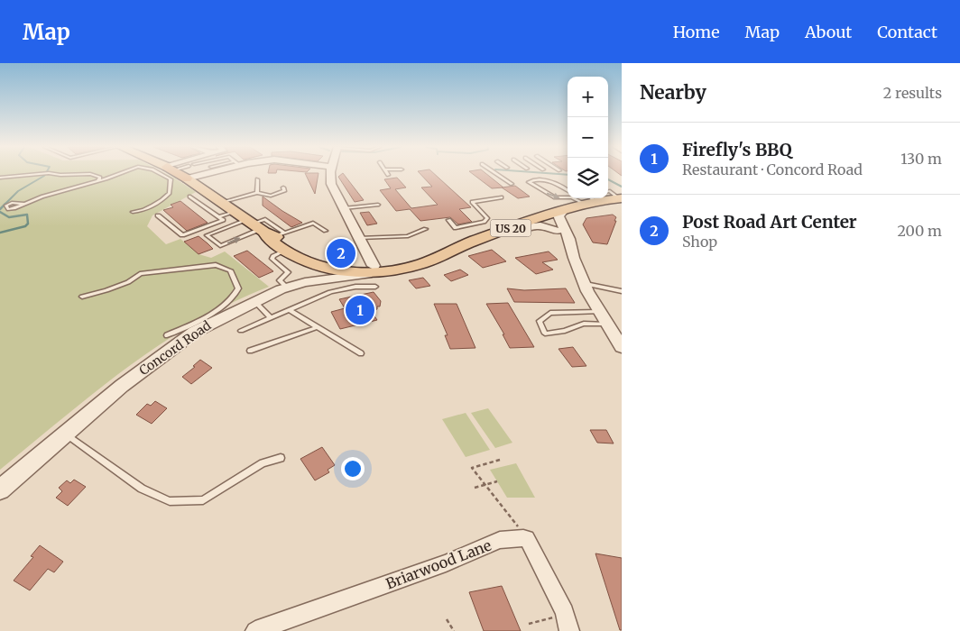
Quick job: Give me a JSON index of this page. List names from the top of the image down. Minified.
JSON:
{"streets":{"highway":["US 20"],"street":["Concord Road","Briarwood Lane"]},"crossings":[["US 20","Concord Road"]],"page":{"header":"Map","nav":["Home","Map","About","Contact"],"heading":["Nearby","2 results"],"map_buttons":["+","−"],"list":[{"mark":"1","name":"Firefly's BBQ","note":"Restaurant · Concord Road","value":"130 m"},{"mark":"2","name":"Post Road Art Center","note":"Shop","value":"200 m"}],"pins":["2","1"]}}
